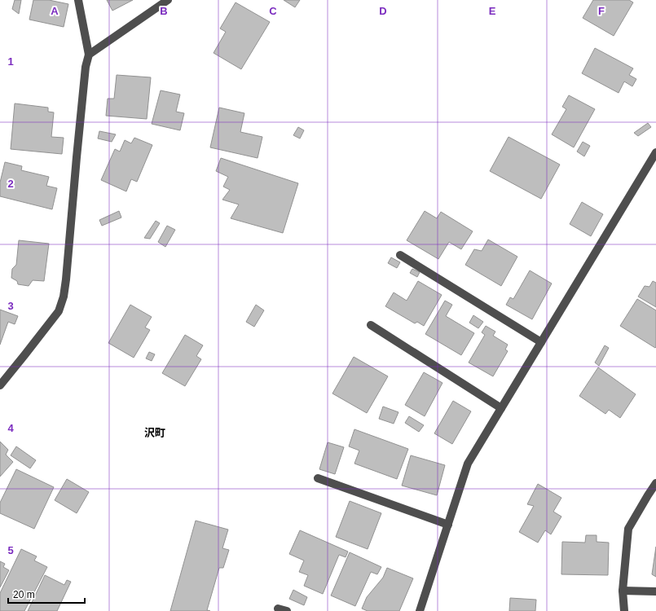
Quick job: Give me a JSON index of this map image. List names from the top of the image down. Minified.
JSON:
{"districts":["沢町"],"scale_bar":"20 m","grid":{"columns":["A","B","C","D","E","F"],"rows":["1","2","3","4","5"]}}
